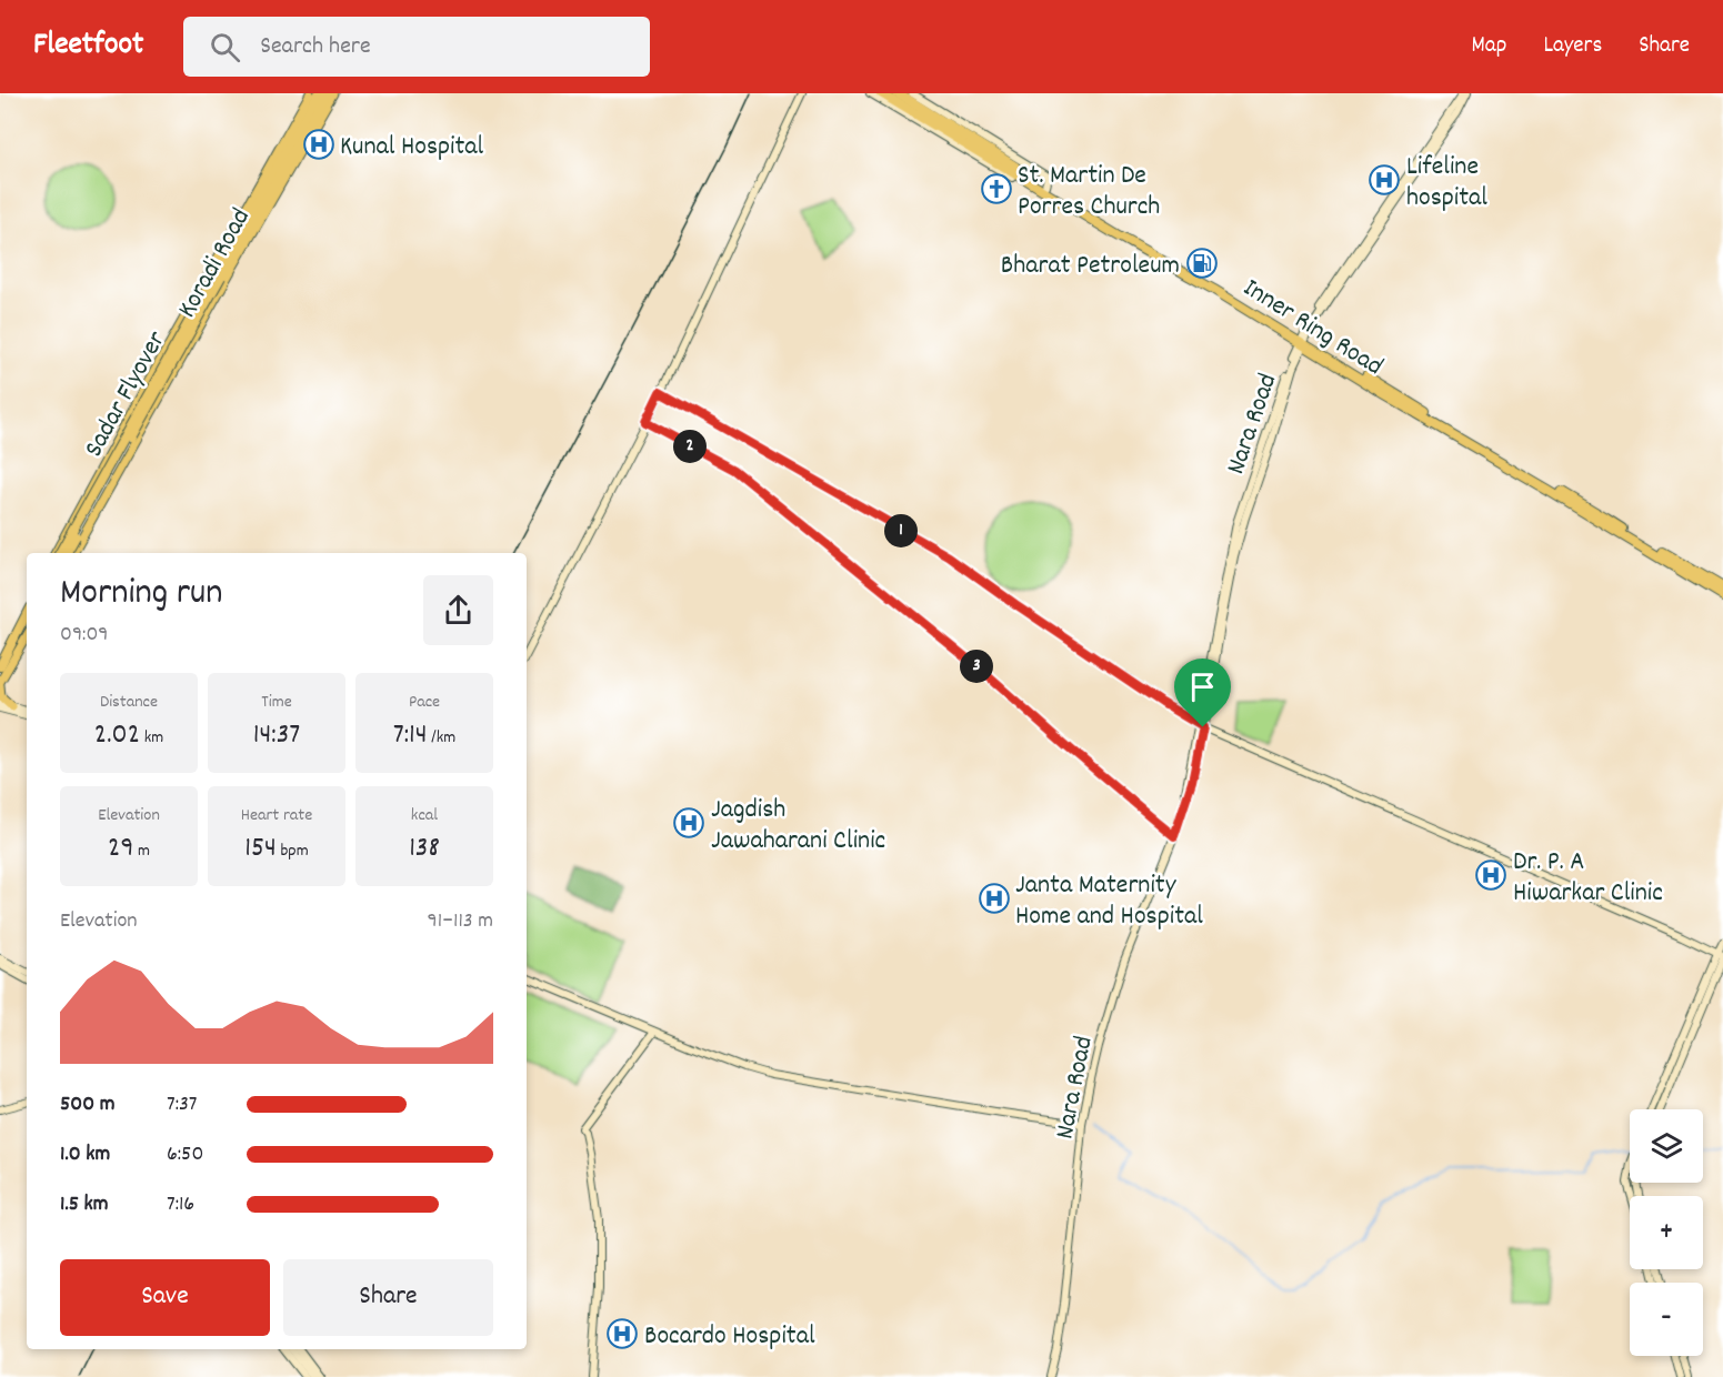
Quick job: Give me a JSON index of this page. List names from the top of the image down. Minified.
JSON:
{"streets":{"highway":["Inner Ring Road","Sadar Flyover"],"main road":["Koradi Road"],"street":["Nara Road"]},"crossings":[["Koradi Road","Sadar Flyover"],["Inner Ring Road","Nara Road"]],"places":{"hospital":["Kunal Hospital","Lifeline hospital","Jagdish Jawaharani Clinic","Dr. P. A Hiwarkar Clinic","Janta Maternity Home and Hospital","Bocardo Hospital"],"church":["St. Martin De Porres Church"],"fuel station":["Bharat Petroleum"]},"page":{"header":"Fleetfoot","search":"Search here","nav":["Map","Layers","Share"],"pins":["2","1","3"],"heading":["Morning run","09:09"],"stats":[["Distance","2.02 km"],["Time","14:37"],["Pace","7:14 /km"],["Elevation","29 m"],["Heart rate","154 bpm"],["kcal","138"]],"chart":["Elevation","91–113 m"],"list":[{"name":"500 m","note":"7:37"},{"name":"1.0 km","note":"6:50"},{"name":"1.5 km","note":"7:16"}],"map_buttons":["+","−"],"buttons":["Save","Share"]}}
